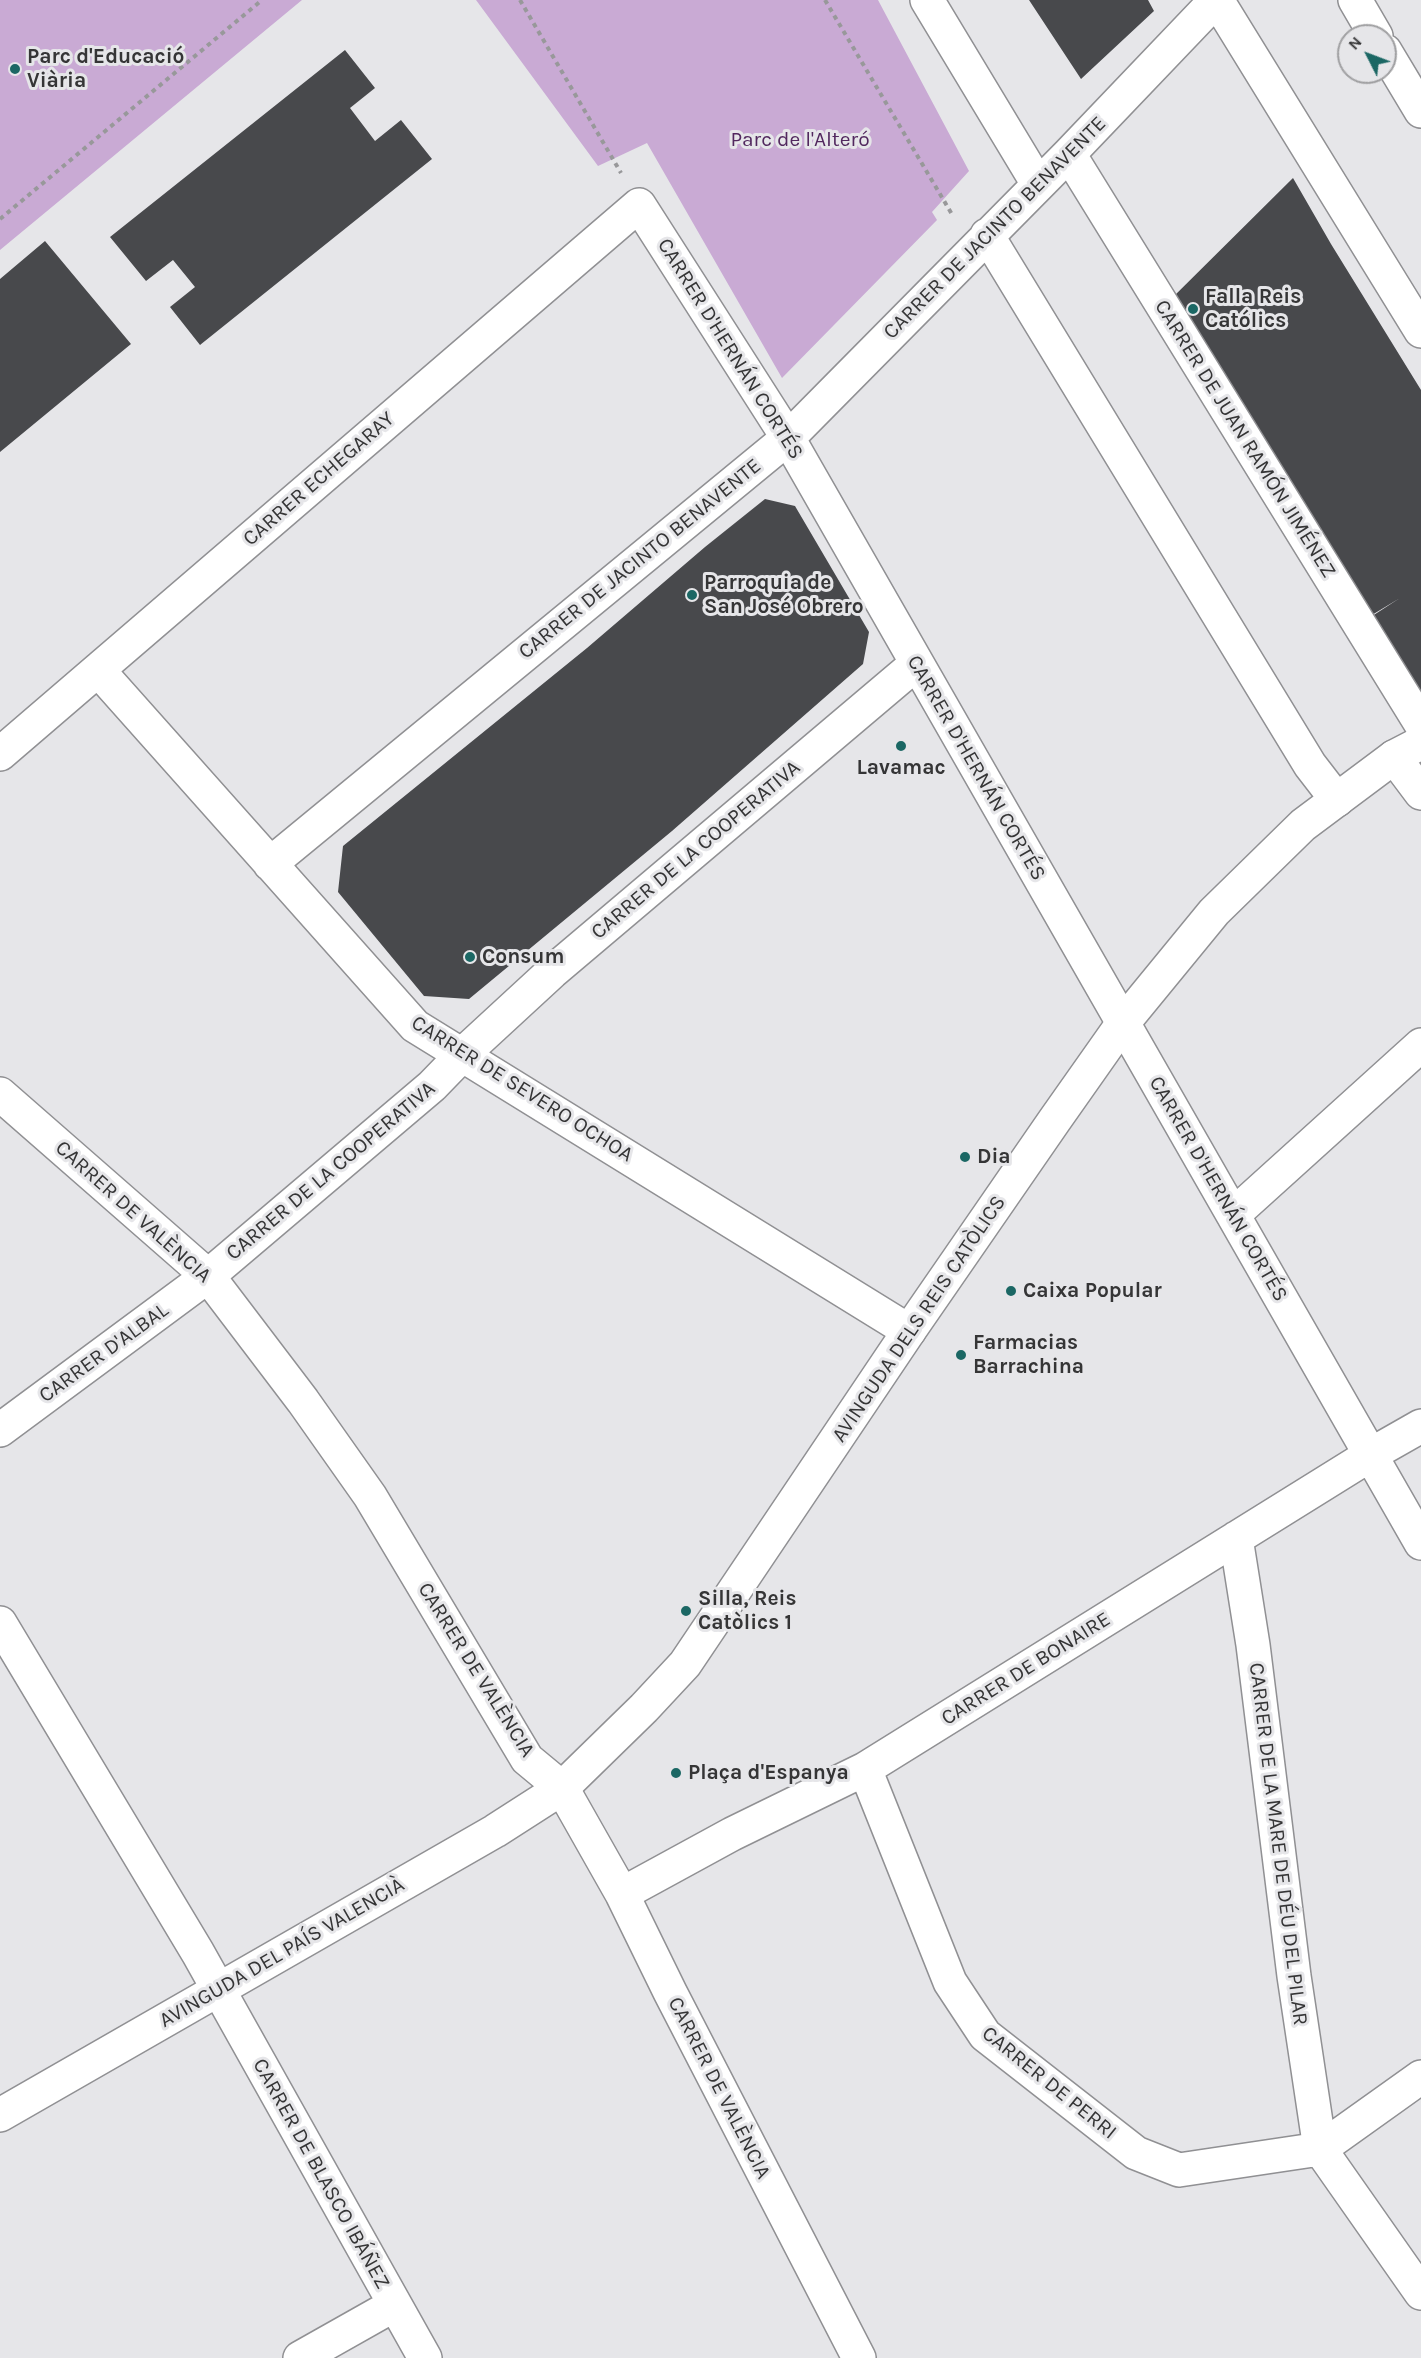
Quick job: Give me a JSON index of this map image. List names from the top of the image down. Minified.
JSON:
{"streets":{"street":["CARRER DE JACINTO BENAVENTE","CARRER D'HERNÁN CORTÉS","CARRER DE JUAN RAMÓN JIMÉNEZ","CARRER ECHEGARAY","CARRER DE LA COOPERATIVA","CARRER DE SEVERO OCHOA","CARRER DE VALÈNCIA","AVINGUDA DELS REIS CATÒLICS","CARRER D'ALBAL","CARRER DE BONAIRE","CARRER DE LA MARE DE DÉU DEL PILAR","AVINGUDA DEL PAÍS VALENCIÀ","CARRER DE PERRI","CARRER DE BLASCO IBÁÑEZ"]},"crossings":[["CARRER DE JACINTO BENAVENTE","CARRER D'HERNÁN CORTÉS"],["CARRER DE JACINTO BENAVENTE","CARRER DE JUAN RAMÓN JIMÉNEZ"],["CARRER DE JACINTO BENAVENTE","CARRER DE SEVERO OCHOA"],["CARRER D'HERNÁN CORTÉS","CARRER ECHEGARAY"],["CARRER D'HERNÁN CORTÉS","CARRER DE LA COOPERATIVA"],["CARRER D'HERNÁN CORTÉS","AVINGUDA DELS REIS CATÒLICS"],["CARRER D'HERNÁN CORTÉS","CARRER DE BONAIRE"],["CARRER ECHEGARAY","CARRER DE SEVERO OCHOA"],["CARRER DE LA COOPERATIVA","CARRER DE SEVERO OCHOA"],["CARRER DE LA COOPERATIVA","CARRER DE VALÈNCIA"],["CARRER DE LA COOPERATIVA","CARRER D'ALBAL"],["CARRER DE SEVERO OCHOA","AVINGUDA DELS REIS CATÒLICS"],["CARRER DE VALÈNCIA","AVINGUDA DELS REIS CATÒLICS"],["CARRER DE VALÈNCIA","CARRER D'ALBAL"],["CARRER DE VALÈNCIA","CARRER DE BONAIRE"],["CARRER DE VALÈNCIA","AVINGUDA DEL PAÍS VALENCIÀ"],["AVINGUDA DELS REIS CATÒLICS","AVINGUDA DEL PAÍS VALENCIÀ"],["CARRER DE BONAIRE","CARRER DE LA MARE DE DÉU DEL PILAR"],["CARRER DE BONAIRE","CARRER DE PERRI"],["CARRER DE LA MARE DE DÉU DEL PILAR","CARRER DE PERRI"],["AVINGUDA DEL PAÍS VALENCIÀ","CARRER DE BLASCO IBÁÑEZ"]],"parks":["Parc de l'Alteró"],"places":["Parc d'Educació Viària","Falla Reis Católics","Parroquia de San José Obrero","Lavamac","Consum","Dia","Caixa Popular","Farmacias Barrachina","Silla, Reis Catòlics 1","Plaça d'Espanya"],"north":"top left"}
